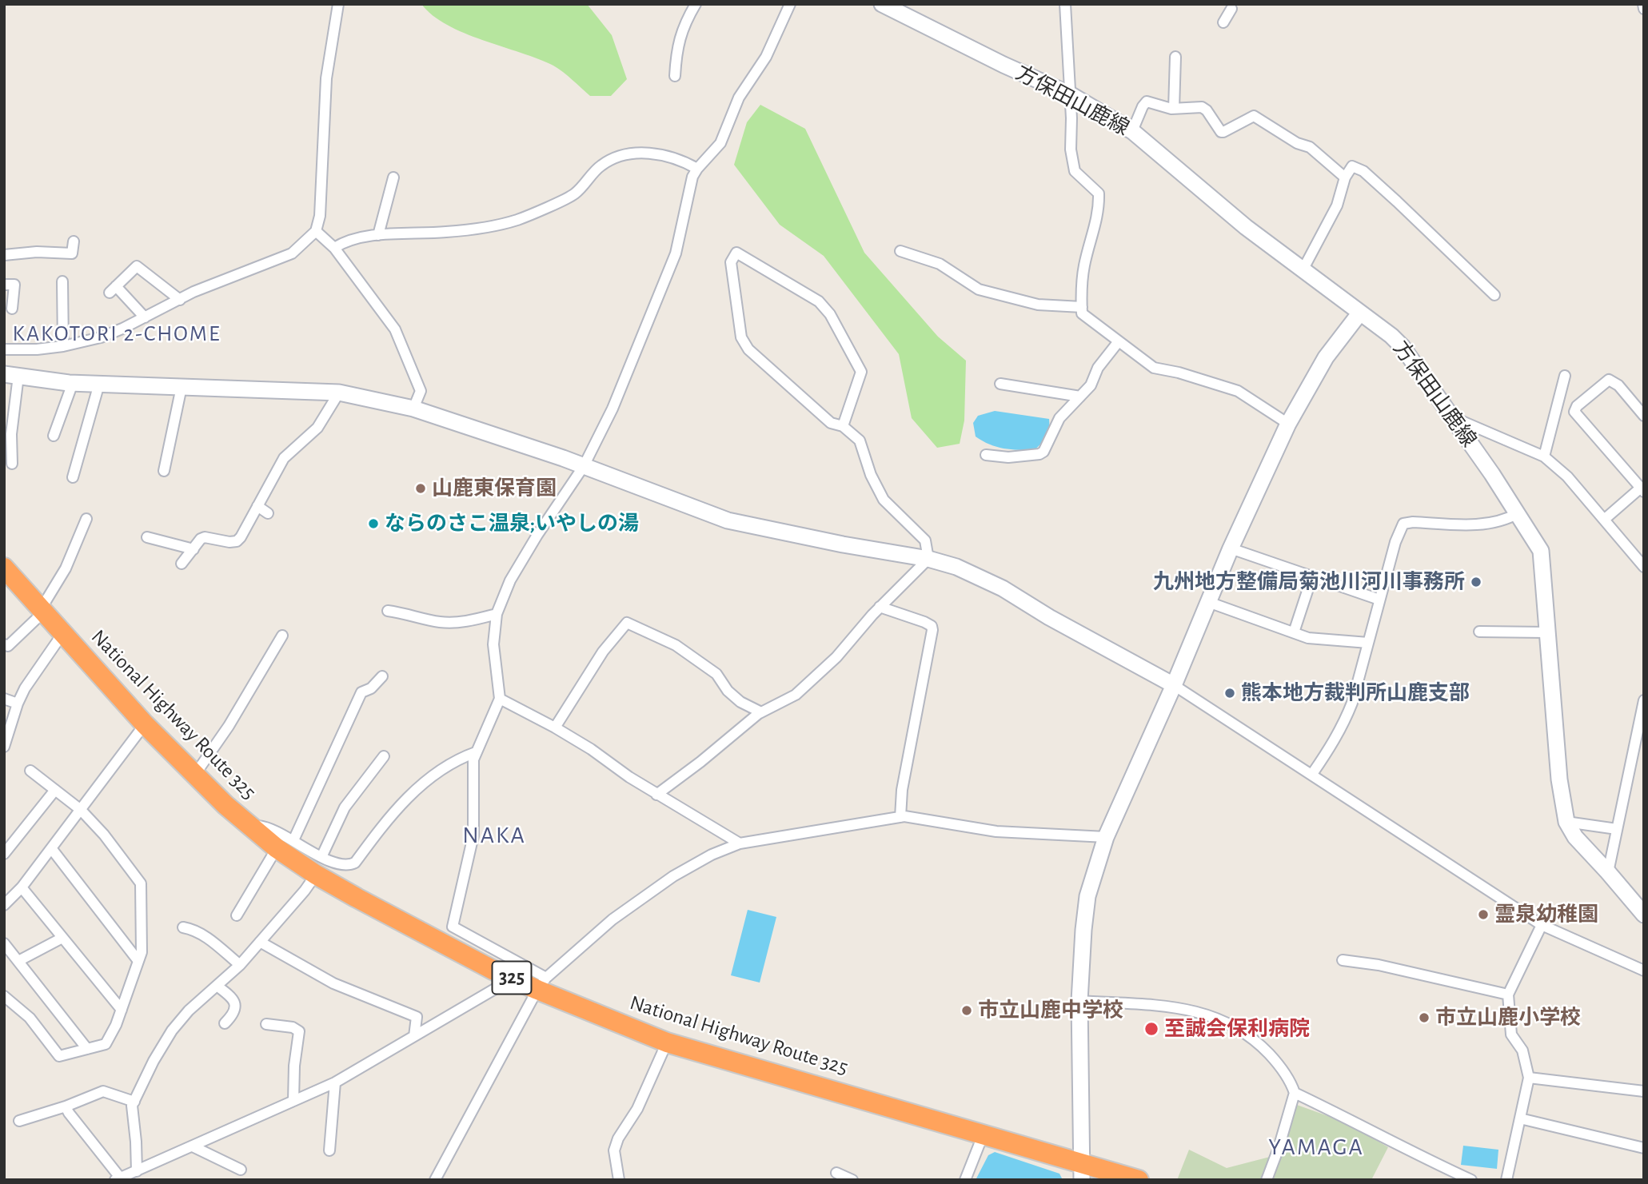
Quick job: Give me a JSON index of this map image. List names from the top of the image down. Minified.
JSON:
{"streets":{"highway":["National Highway Route 325","325"],"street":["方保田山鹿線"]},"districts":["KAKOTORI 2-CHOME","NAKA","YAMAGA"],"places":["山鹿東保育園","ならのさこ温泉;いやしの湯","九州地方整備局菊池川河川事務所","熊本地方裁判所山鹿支部","霊泉幼稚園","市立山鹿中学校","市立山鹿小学校","至誠会保利病院"]}
